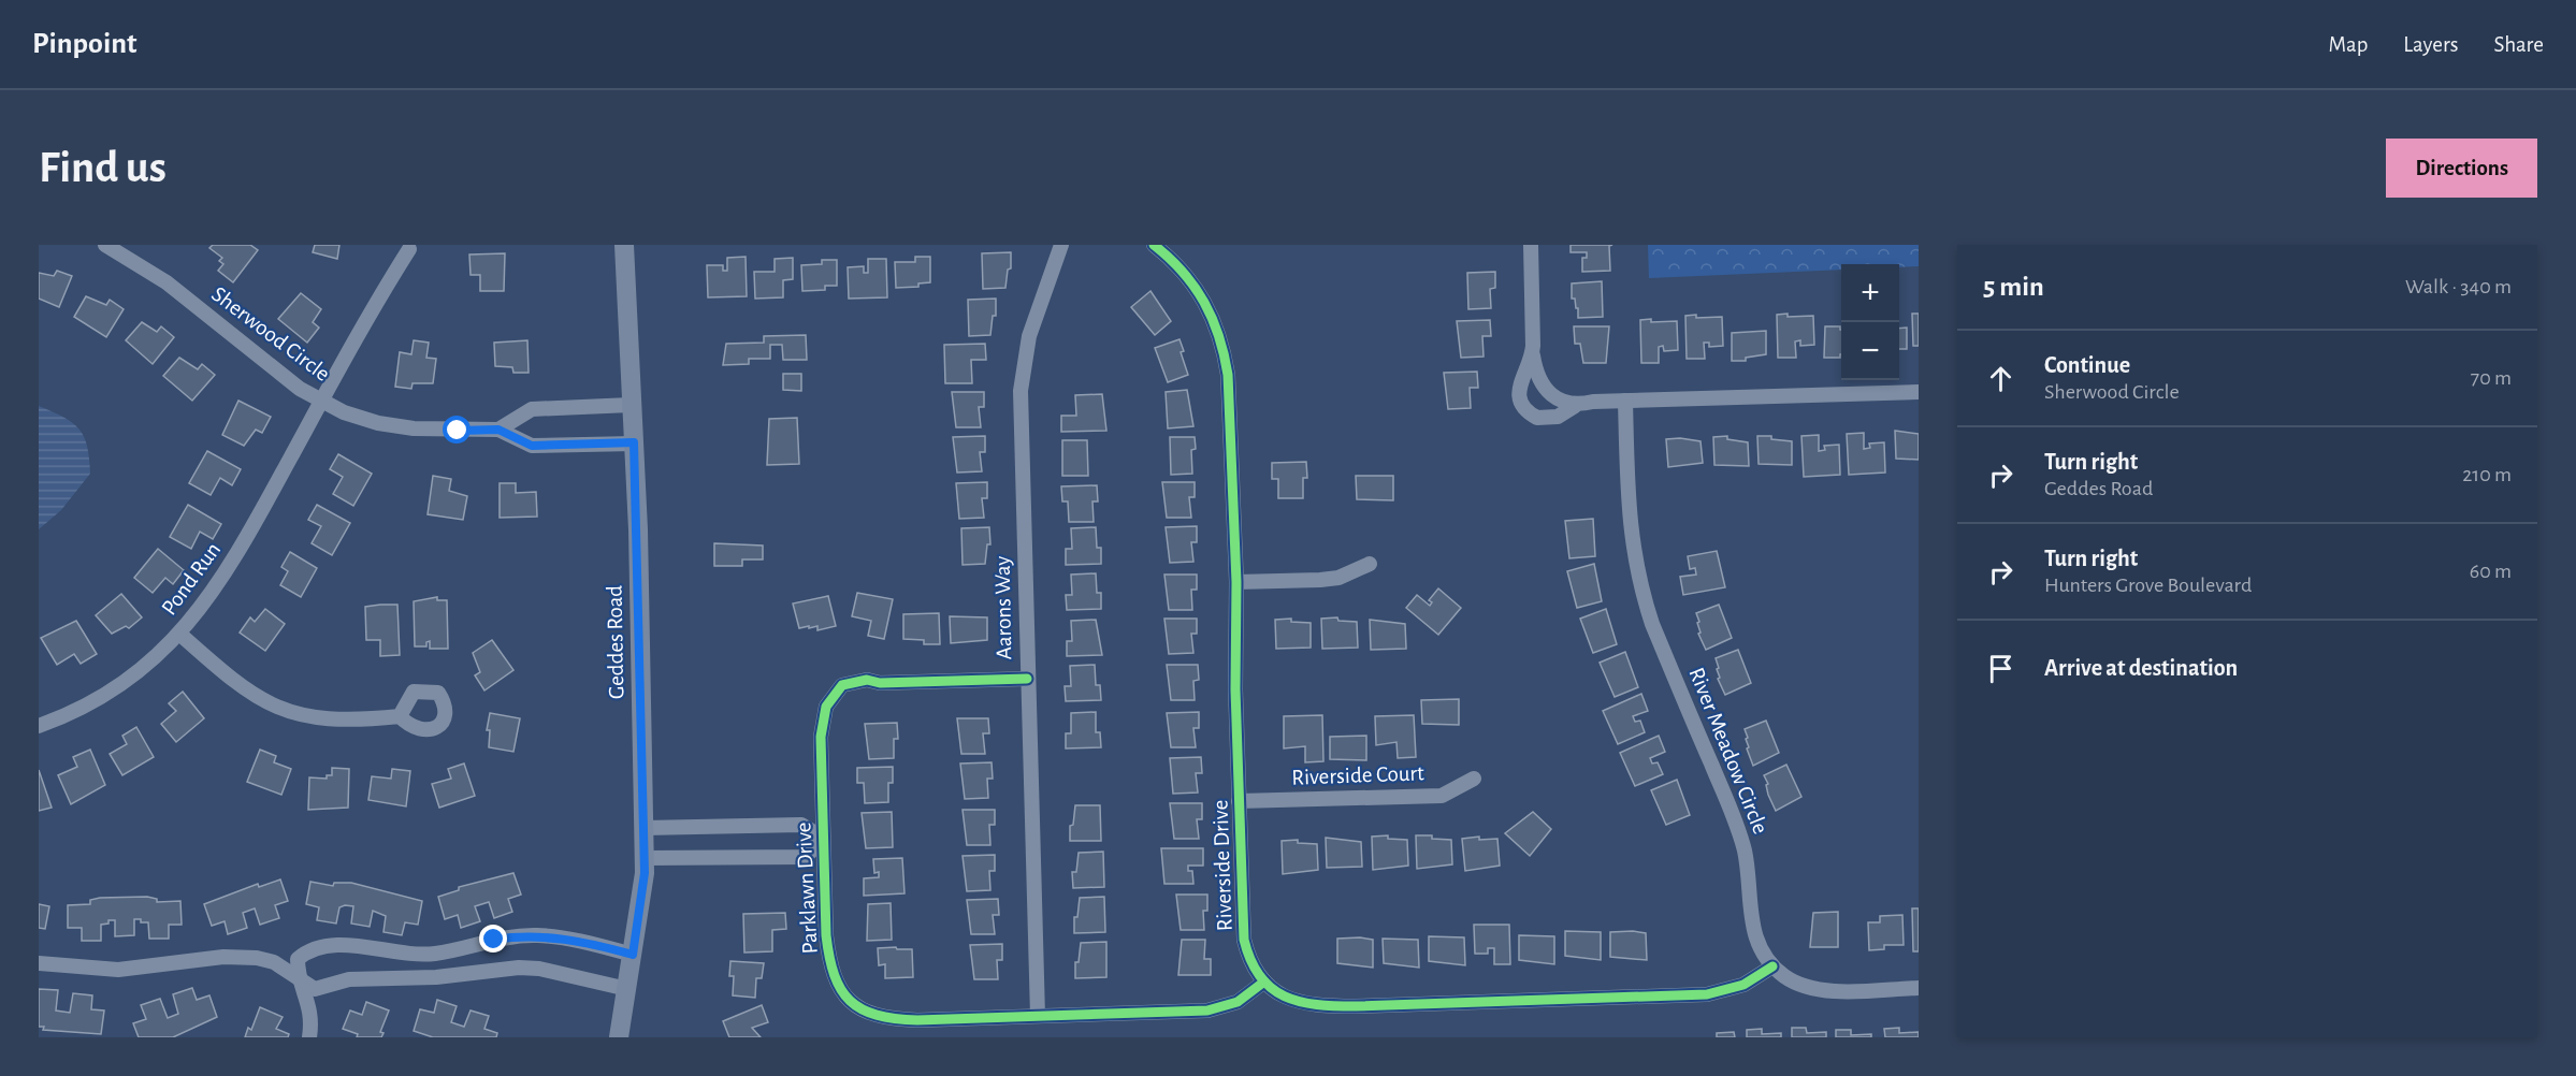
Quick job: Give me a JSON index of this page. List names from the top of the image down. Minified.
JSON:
{"streets":{"main road":["Geddes Road"],"street":["Sherwood Circle","Pond Run","Aarons Way","River Meadow Circle","Riverside Court","Riverside Drive","Parklawn Drive"]},"crossings":[["Sherwood Circle","Pond Run"],["Sherwood Circle","Geddes Road"],["Aarons Way","Parklawn Drive"],["River Meadow Circle","Riverside Drive"],["Riverside Court","Riverside Drive"],["Riverside Drive","Parklawn Drive"]],"page":{"header":"Pinpoint","nav":["Map","Layers","Share"],"buttons":"Directions","title":"Find us","heading":["5 min","Walk · 340 m"],"map_buttons":["+","−"],"list":[["Continue","Sherwood Circle","70 m"],["Turn right","Geddes Road","210 m"],["Turn right","Hunters Grove Boulevard","60 m"],"Arrive at destination"]}}
